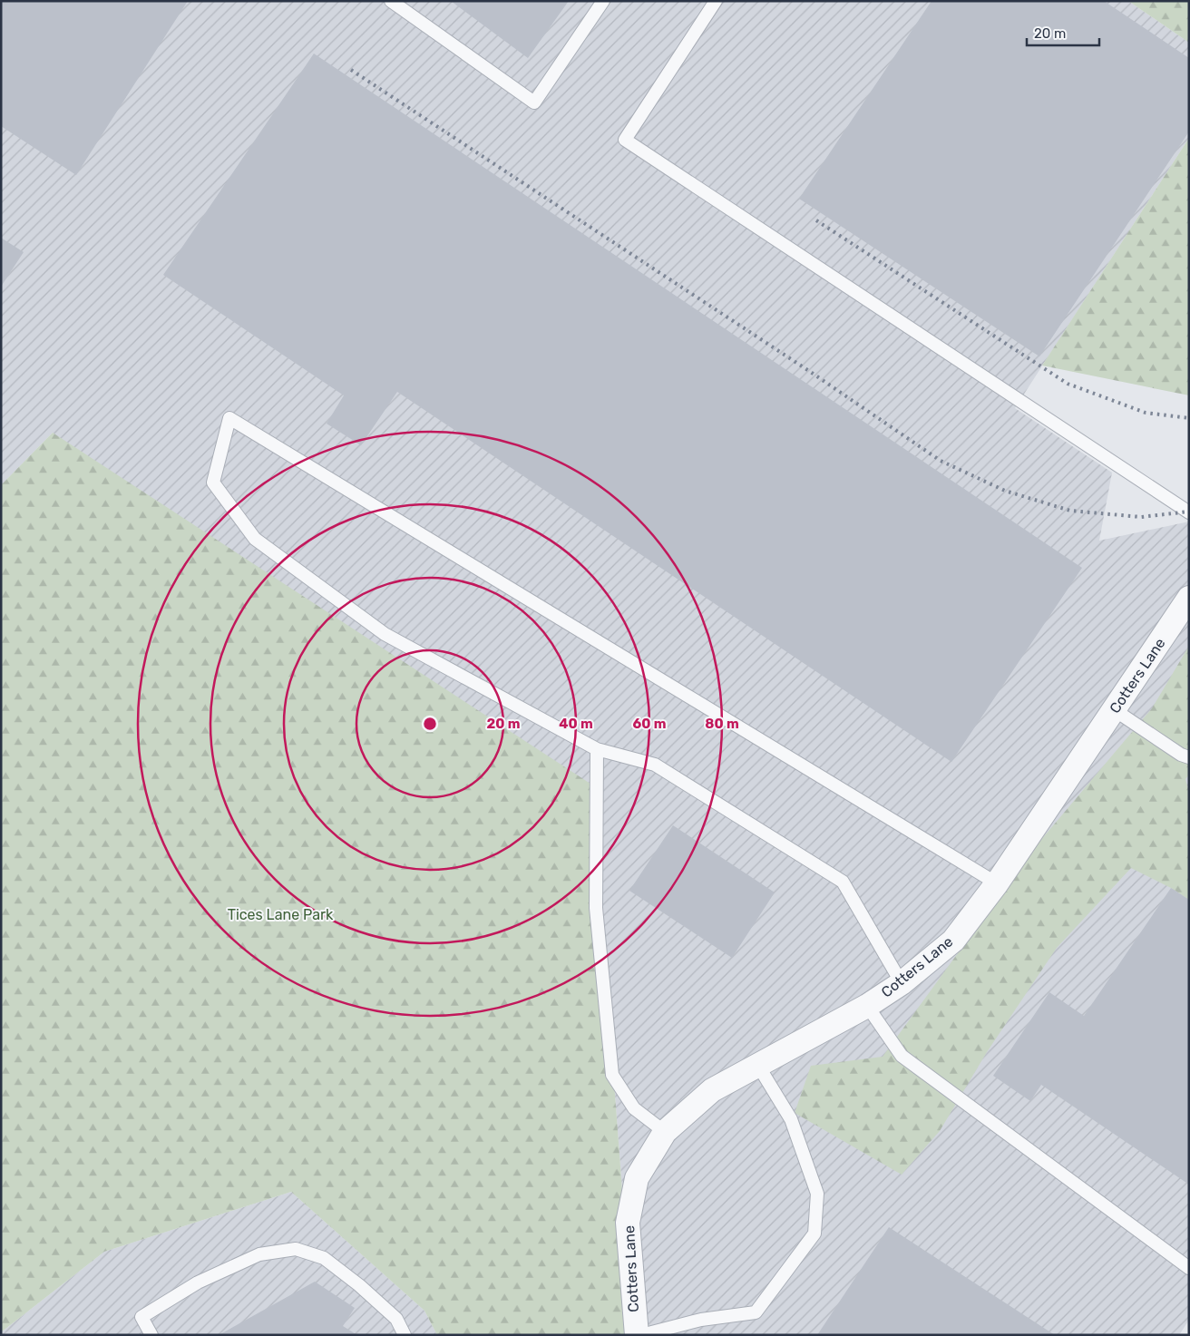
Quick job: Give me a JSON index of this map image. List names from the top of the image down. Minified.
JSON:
{"streets":{"street":["Cotters Lane"]},"parks":["Tices Lane Park"],"scale_bar":"20 m","rings":["20 m","40 m","60 m","80 m"]}
